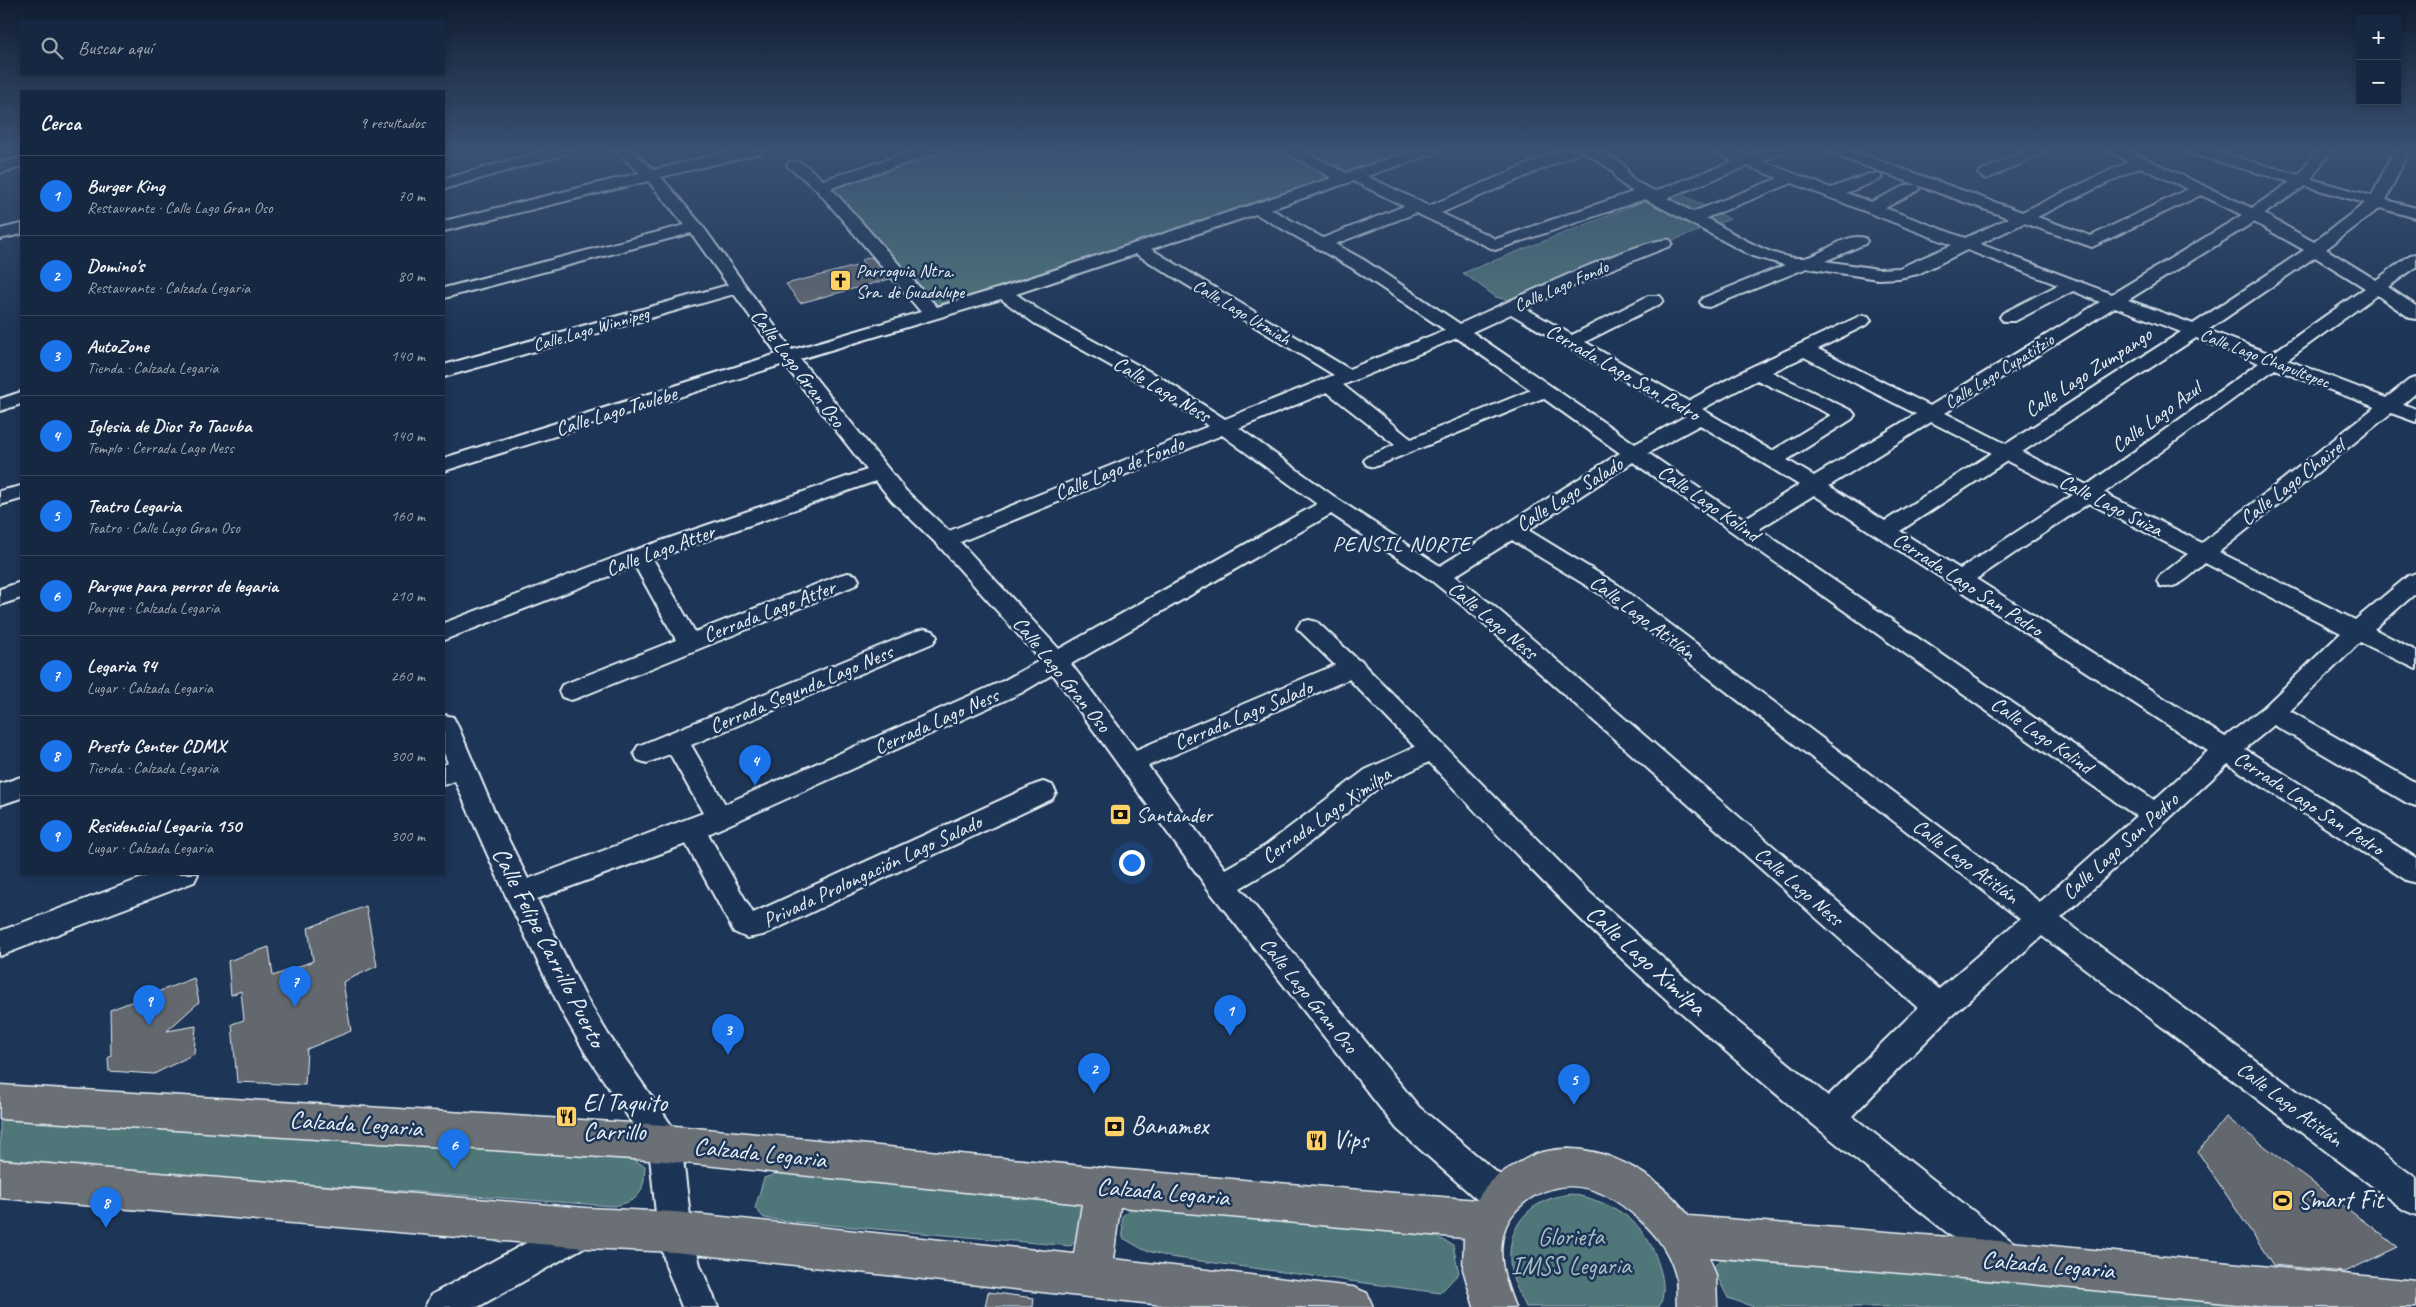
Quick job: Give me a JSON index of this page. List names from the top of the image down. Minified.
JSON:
{"streets":{"main road":["Calzada Legaria"],"street":["Calle Lago Fondo","Calle Lago Urmiah","Calle Lago Winnipeg","Calle Lago Chapultepec","Calle Lago Gran Oso","Calle Lago Cupatitzio","Cerrada Lago San Pedro","Calle Lago Zumpango","Calle Lago Ness","Calle Lago Taulebe","Calle Lago Azul","Calle Lago de Fondo","Calle Lago Chairel","Calle Lago Salado","Calle Lago Kolind","Calle Lago Suiza","Calle Lago Atter","Cerrada Lago Atter","Calle Lago Atitlán","Cerrada Segunda Lago Ness","Cerrada Lago Salado","Cerrada Lago Ness","Cerrada Lago Ximilpa","Calle Lago San Pedro","Privada Prolongación Lago Salado","Calle Felipe Carrillo Puerto","Calle Lago Ximilpa"]},"crossings":[["Calle Lago Fondo","Cerrada Lago San Pedro"],["Calle Lago Fondo","Calle Lago de Fondo"],["Calle Lago Fondo","Calle Lago Kolind"],["Calle Lago Urmiah","Calle Lago Taulebe"],["Calle Lago Urmiah","Calle Lago de Fondo"],["Calle Lago Winnipeg","Calle Lago Gran Oso"],["Calle Lago Chapultepec","Calle Lago Cupatitzio"],["Calle Lago Chapultepec","Calle Lago Zumpango"],["Calle Lago Chapultepec","Calle Lago Azul"],["Calle Lago Chapultepec","Calle Lago Chairel"],["Calle Lago Gran Oso","Calle Lago Taulebe"],["Calle Lago Gran Oso","Calle Lago de Fondo"],["Calle Lago Gran Oso","Calle Lago Atter"],["Calle Lago Gran Oso","Cerrada Lago Salado"],["Calle Lago Gran Oso","Cerrada Lago Ness"],["Calle Lago Gran Oso","Cerrada Lago Ximilpa"],["Calle Lago Gran Oso","Calzada Legaria"],["Calle Lago Cupatitzio","Cerrada Lago San Pedro"],["Calle Lago Cupatitzio","Calle Lago Kolind"],["Calle Lago Cupatitzio","Calle Lago Suiza"],["Cerrada Lago San Pedro","Calle Lago Zumpango"],["Cerrada Lago San Pedro","Calle Lago Azul"],["Cerrada Lago San Pedro","Calle Lago Salado"],["Cerrada Lago San Pedro","Calle Lago San Pedro"],["Calle Lago Zumpango","Calle Lago Suiza"],["Calle Lago Ness","Calle Lago Taulebe"],["Calle Lago Ness","Calle Lago de Fondo"],["Calle Lago Ness","Calle Lago Salado"],["Calle Lago Ness","Cerrada Lago Ness"],["Calle Lago Ness","Calle Lago San Pedro"],["Calle Lago Azul","Calle Lago Suiza"],["Calle Lago de Fondo","Calle Lago Kolind"],["Calle Lago Chairel","Calle Lago Suiza"],["Calle Lago Salado","Calle Lago Kolind"],["Calle Lago Salado","Calle Lago Suiza"],["Calle Lago Salado","Calle Lago Atitlán"],["Calle Lago Kolind","Calle Lago San Pedro"],["Calle Lago Suiza","Calle Lago San Pedro"],["Calle Lago Atter","Cerrada Lago Atter"],["Calle Lago Atitlán","Calle Lago San Pedro"],["Cerrada Lago Salado","Calle Lago Ximilpa"],["Cerrada Lago Ness","Privada Prolongación Lago Salado"],["Cerrada Lago Ness","Calle Felipe Carrillo Puerto"],["Cerrada Lago Ximilpa","Calle Lago Ximilpa"],["Calle Lago San Pedro","Calle Lago Ximilpa"],["Calle Felipe Carrillo Puerto","Calzada Legaria"],["Calle Lago Ximilpa","Calzada Legaria"]],"districts":["PENSIL NORTE"],"parks":["Glorieta IMSS Legaria"],"places":{"church":["Parroquia Ntra. Sra. de Guadalupe"],"bank":["Santander","Banamex"],"restaurant":["El Taquito Carrillo","Vips"],"sports":["Smart Fit"]},"page":{"map_buttons":["+","−"],"search":"Buscar aquí","heading":["Cerca","9 resultados"],"list":[{"mark":"1","name":"Burger King","note":"Restaurante · Calle Lago Gran Oso","value":"70 m"},{"mark":"2","name":"Domino's","note":"Restaurante · Calzada Legaria","value":"80 m"},{"mark":"3","name":"AutoZone","note":"Tienda · Calzada Legaria","value":"140 m"},{"mark":"4","name":"Iglesia de Dios 7o Tacuba","note":"Templo · Cerrada Lago Ness","value":"140 m"},{"mark":"5","name":"Teatro Legaria","note":"Teatro · Calle Lago Gran Oso","value":"160 m"},{"mark":"6","name":"Parque para perros de legaria","note":"Parque · Calzada Legaria","value":"210 m"},{"mark":"7","name":"Legaria 94","note":"Lugar · Calzada Legaria","value":"260 m"},{"mark":"8","name":"Presto Center CDMX","note":"Tienda · Calzada Legaria","value":"300 m"},{"mark":"9","name":"Residencial Legaria 150","note":"Lugar · Calzada Legaria","value":"300 m"}],"pins":["4","7","9","1","3","2","5","6","8"]}}
